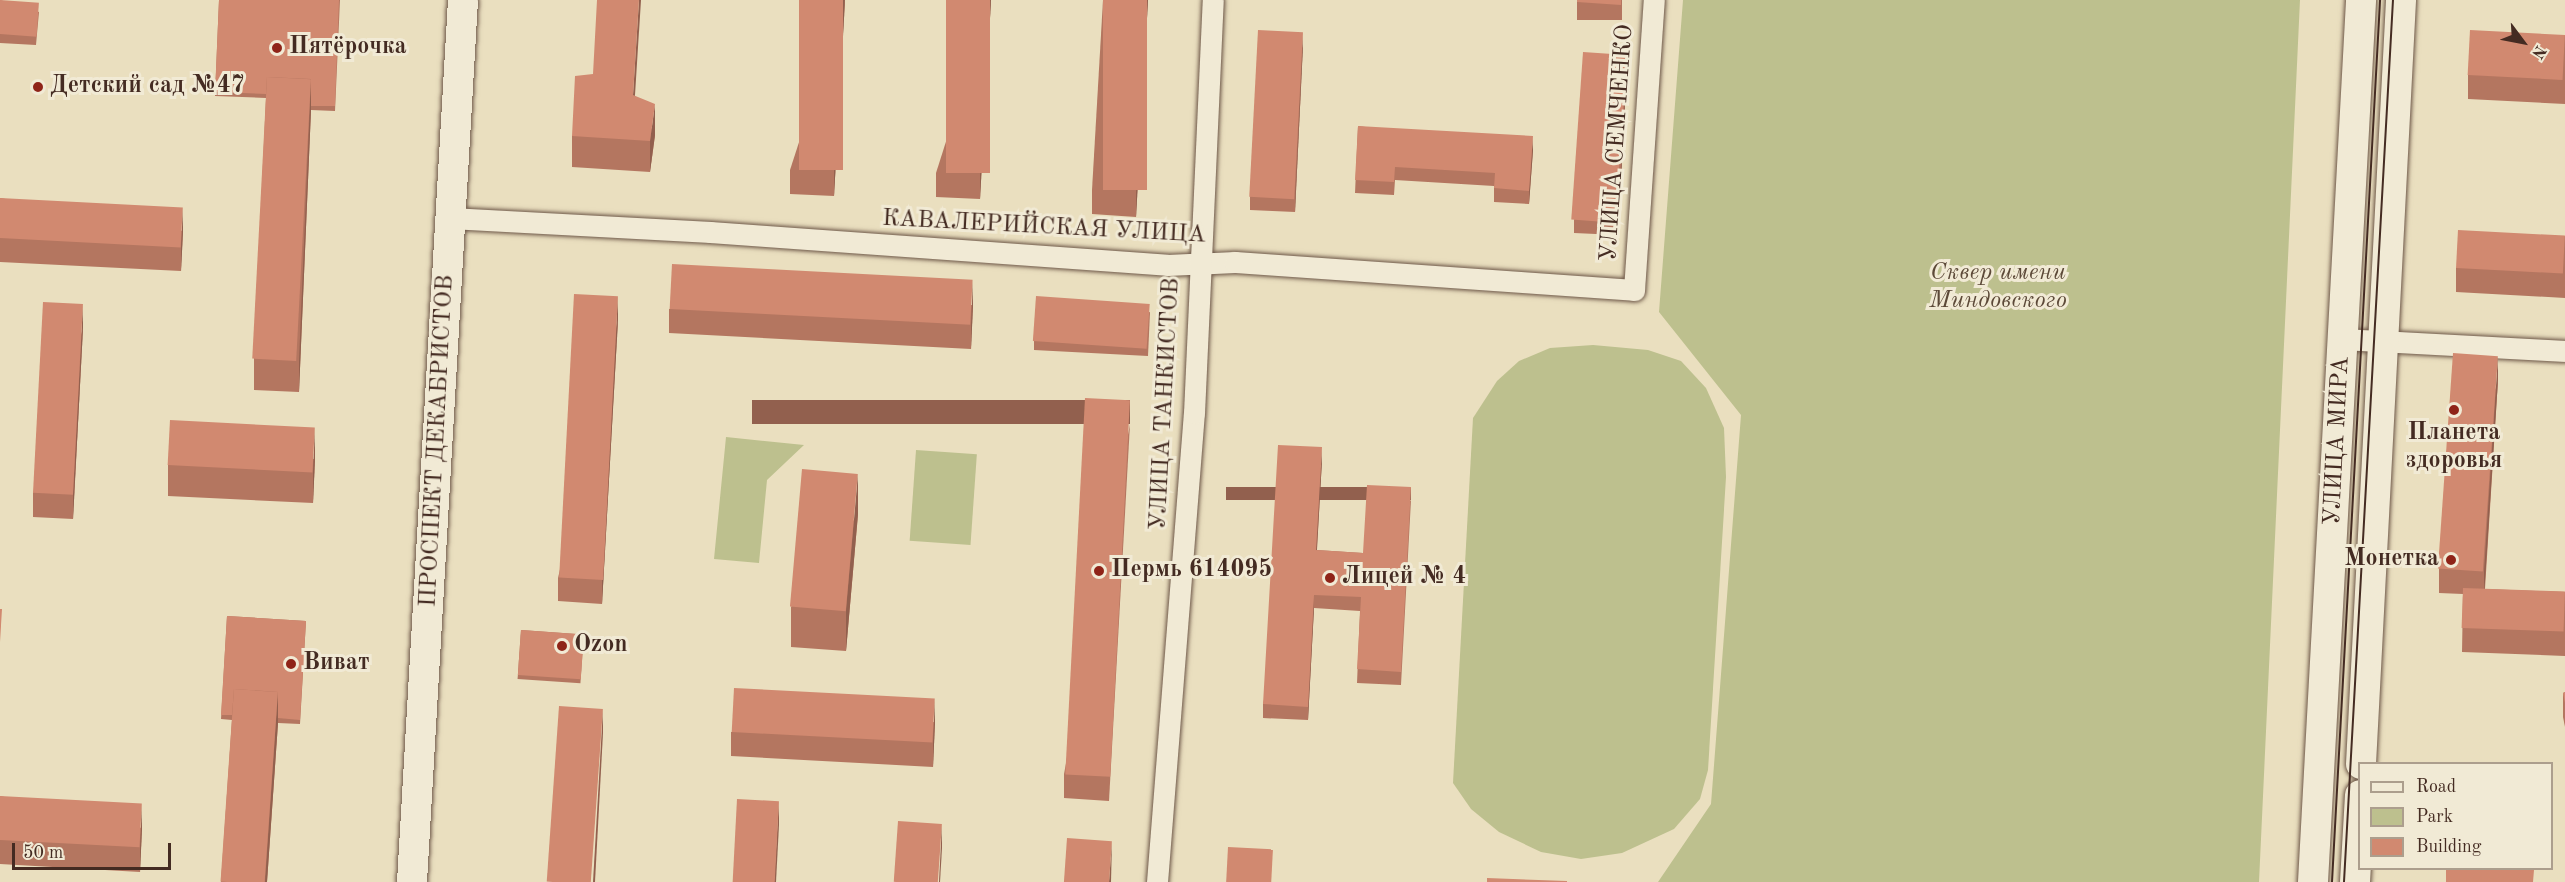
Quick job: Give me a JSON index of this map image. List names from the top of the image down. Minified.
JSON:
{"streets":{"main road":["ПРОСПЕКТ ДЕКАБРИСТОВ","УЛИЦА МИРА"],"street":["УЛИЦА СЕМЧЕНКО","КАВАЛЕРИЙСКАЯ УЛИЦА","УЛИЦА ТАНКИСТОВ"]},"crossings":[["УЛИЦА СЕМЧЕНКО","КАВАЛЕРИЙСКАЯ УЛИЦА"],["КАВАЛЕРИЙСКАЯ УЛИЦА","УЛИЦА ТАНКИСТОВ"],["КАВАЛЕРИЙСКАЯ УЛИЦА","ПРОСПЕКТ ДЕКАБРИСТОВ"]],"parks":["Сквер имени Миндовского"],"places":["Пятёрочка","Детский сад №47","Планета здоровья","Монетка","Пермь 614095","Лицей № 4","Ozon","Виват"],"legend":["Road","Park","Building"],"scale_bar":"50 m","north":"bottom right"}
